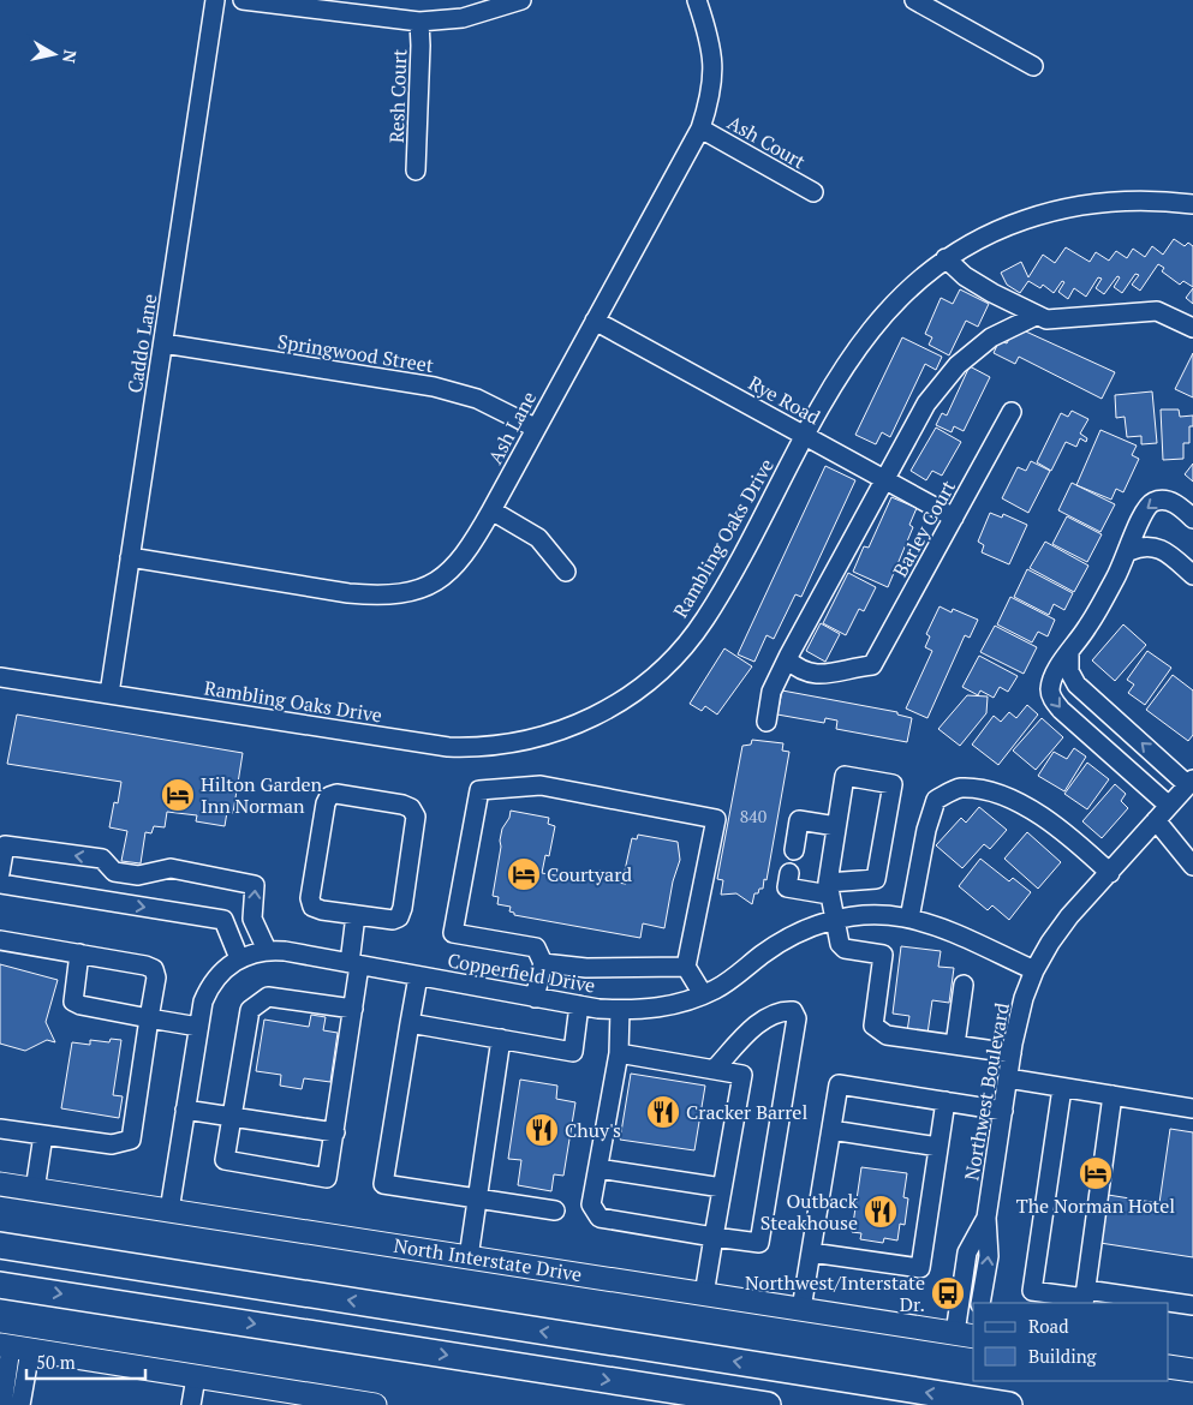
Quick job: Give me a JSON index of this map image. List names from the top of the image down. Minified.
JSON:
{"streets":{"main road":["North Interstate Drive"],"street":["Resh Court","Ash Court","Caddo Lane","Springwood Street","Rye Road","Ash Lane","Barley Court","Rambling Oaks Drive","Copperfield Drive","Northwest Boulevard"]},"crossings":[["Ash Court","Ash Lane"],["Caddo Lane","Springwood Street"],["Caddo Lane","Ash Lane"],["Caddo Lane","Rambling Oaks Drive"],["Springwood Street","Ash Lane"],["Rye Road","Ash Lane"],["Rye Road","Barley Court"],["Rye Road","Rambling Oaks Drive"],["Copperfield Drive","Northwest Boulevard"],["Copperfield Drive","North Interstate Drive"],["Northwest Boulevard","North Interstate Drive"]],"places":{"hotel":["Hilton Garden Inn Norman","Courtyard","The Norman Hotel"],"restaurant":["Cracker Barrel","Chuy's","Outback Steakhouse"],"bus stop":["Northwest/Interstate Dr."]},"house_numbers":["840"],"legend":["Road","Building"],"scale_bar":"50 m","north":"right"}
